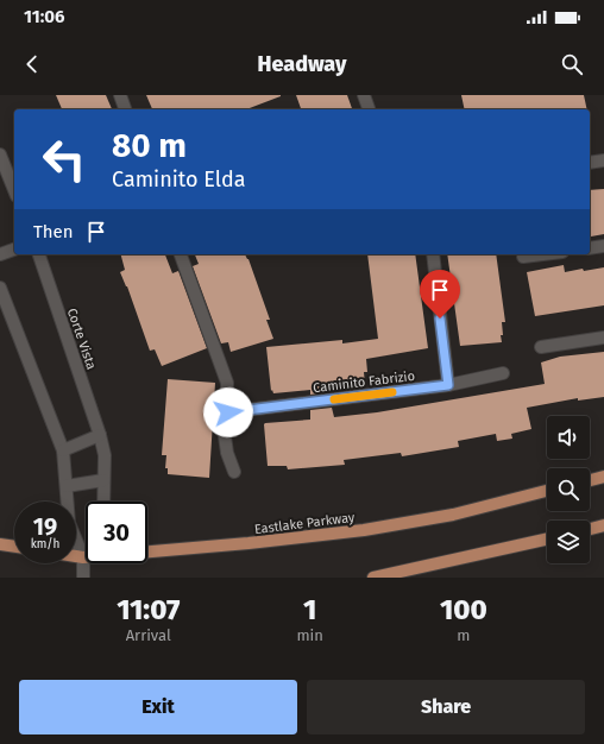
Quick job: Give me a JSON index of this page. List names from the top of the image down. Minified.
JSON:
{"streets":{"main road":["Eastlake Parkway"],"street":["Corte Vista","Caminito Fabrizio"]},"page":{"status":"11:06","header":"Headway","turn":["80 m","Caminito Elda"],"then":"Then","speed":"19 km/h","limit":"30","eta":["11:07","Arrival","1","min","100","m"],"buttons":["Exit","Share"]}}
